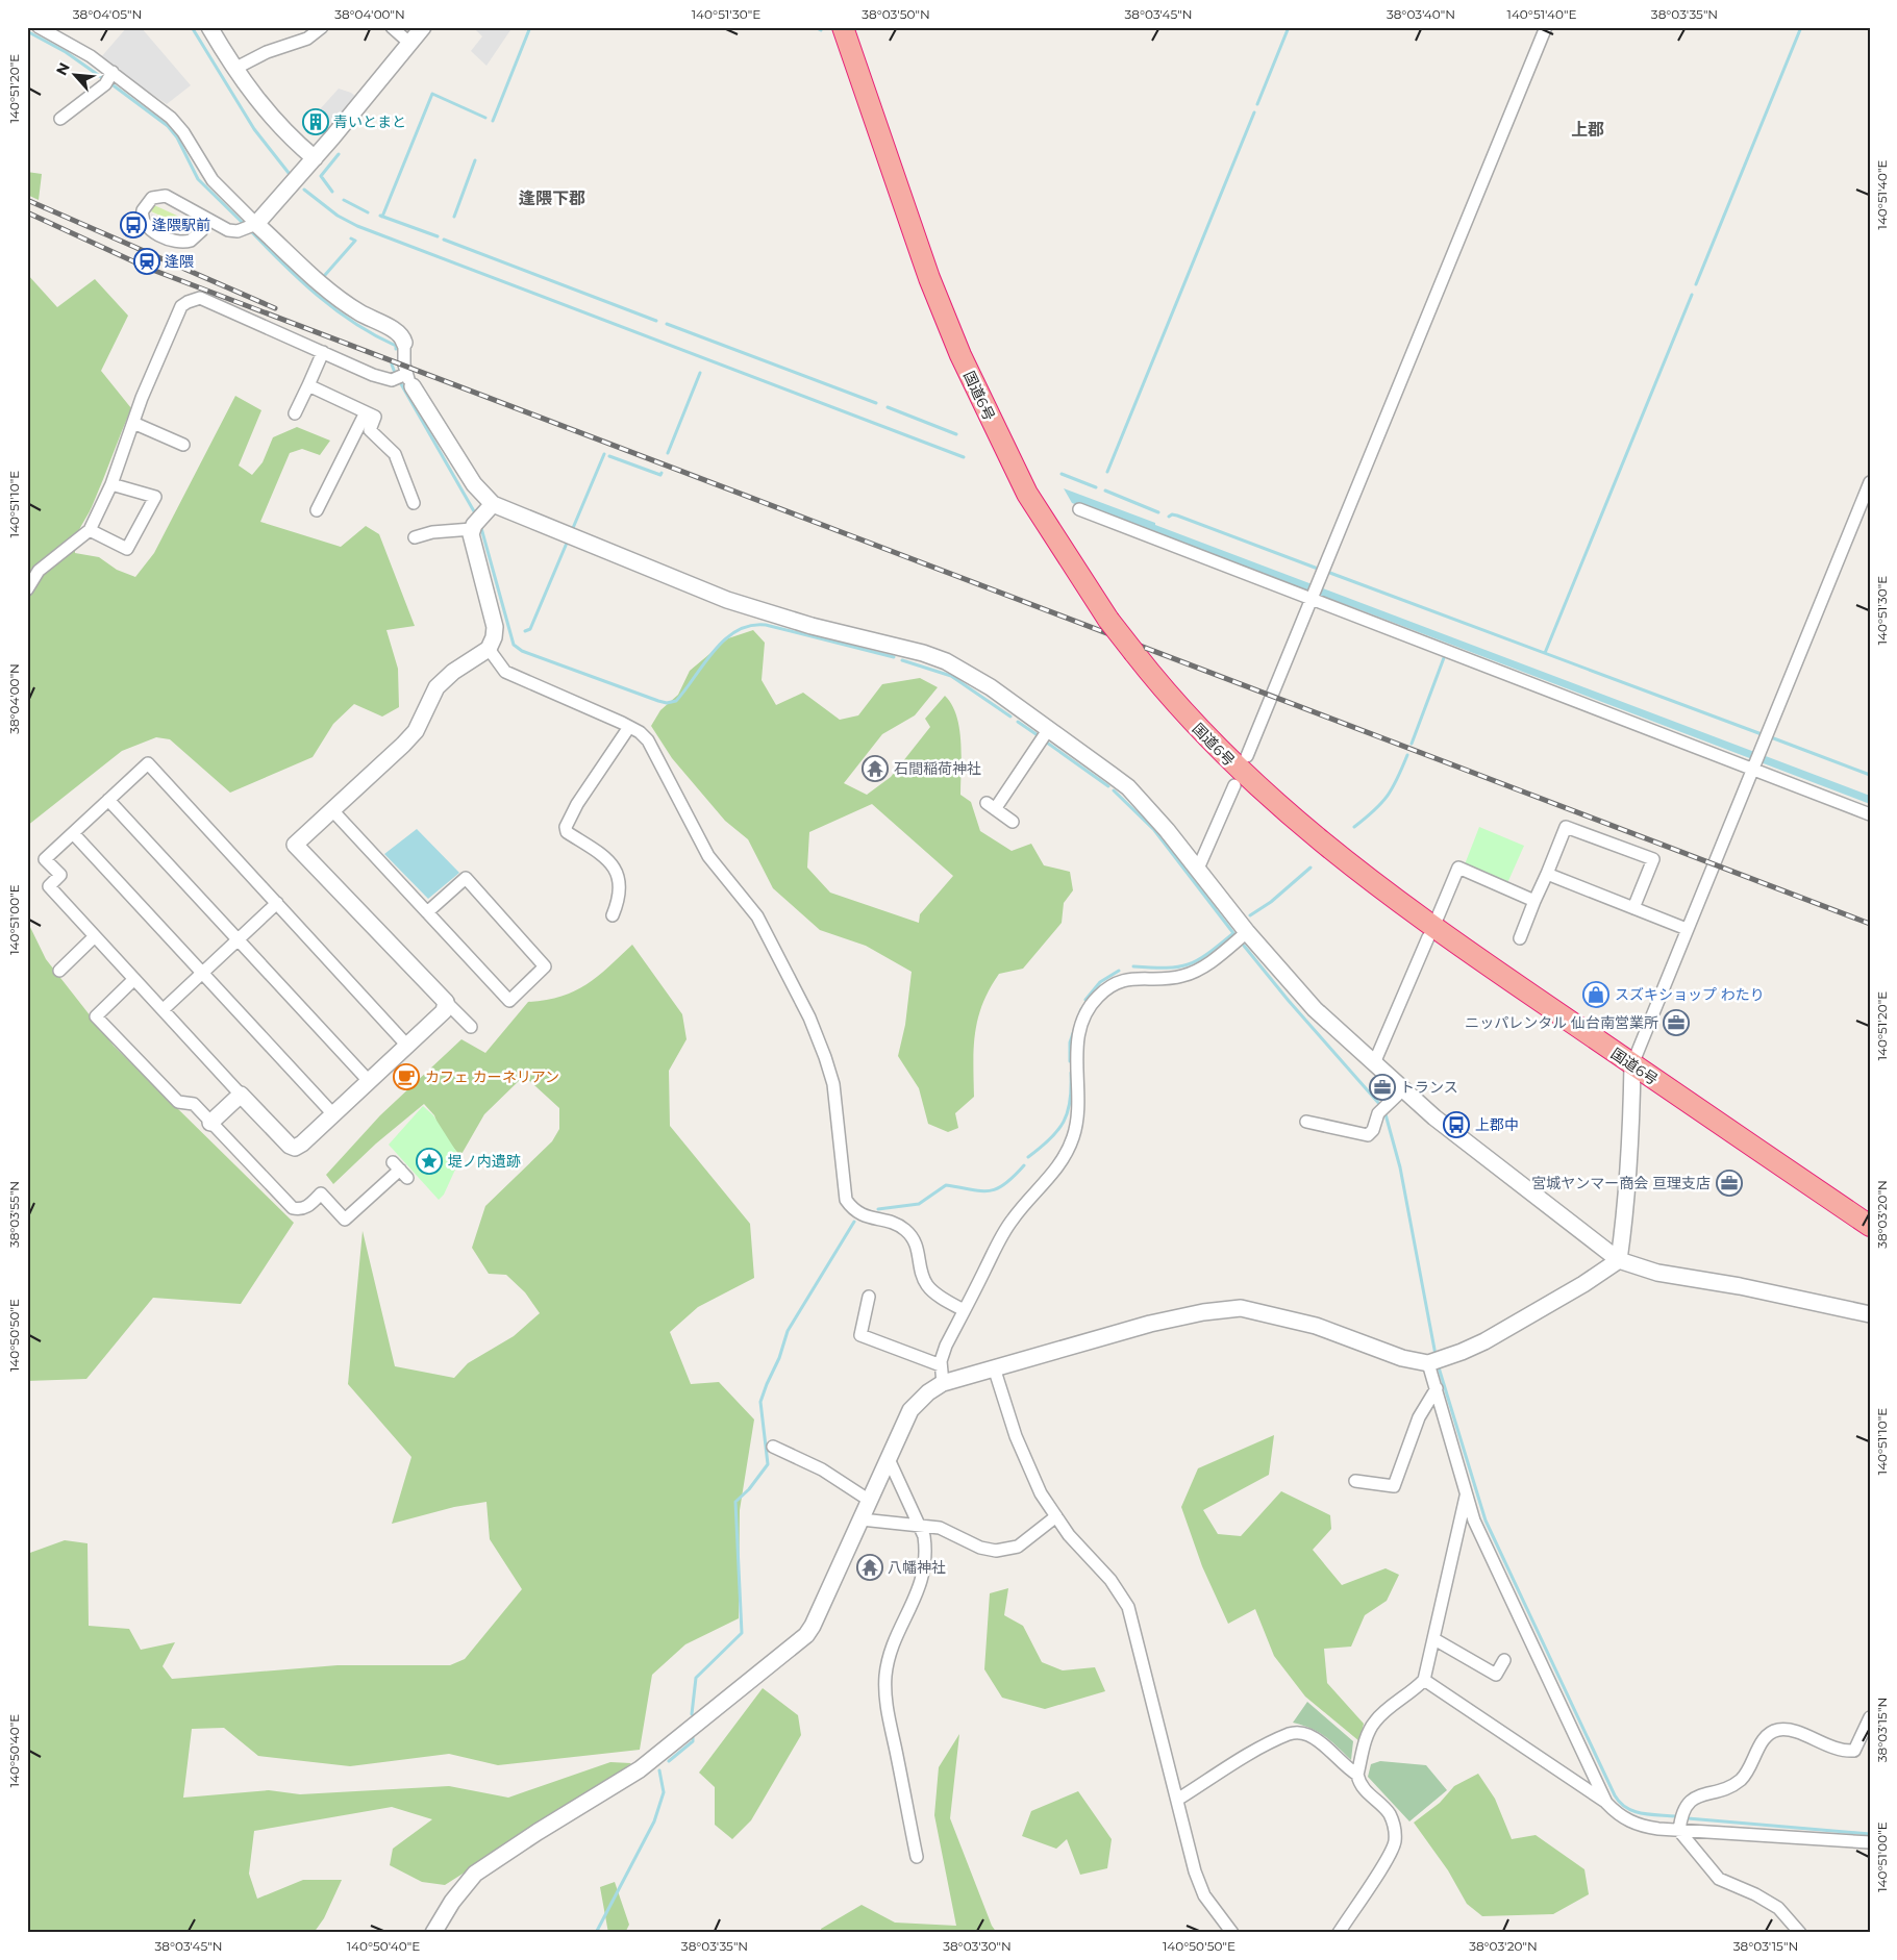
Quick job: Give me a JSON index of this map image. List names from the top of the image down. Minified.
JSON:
{"streets":{"highway":["国道6号"]},"districts":["上郡","逢隈下郡"],"places":{"building":["青いとまと"],"bus stop":["逢隈駅前","上郡中"],"station":["逢隈"],"temple":["石間稲荷神社","八幡神社"],"shop":["スズキショップ わたり"],"office":["ニッパレンタル 仙台南営業所","トランス","宮城ヤンマー商会 亘理支店"],"cafe":["カフェ カーネリアン"],"place":["堤ノ内遺跡"]},"north":"top left","coordinates":["38°04'05\"N","38°04'00\"N","140°51'30\"E","38°03'50\"N","38°03'45\"N","38°03'40\"N","140°51'40\"E","38°03'35\"N","140°51'20\"E","140°51'10\"E","140°51'00\"E","38°03'55\"N","38°03'20\"N","140°50'50\"E","38°03'15\"N","140°50'40\"E","38°03'30\"N"]}
